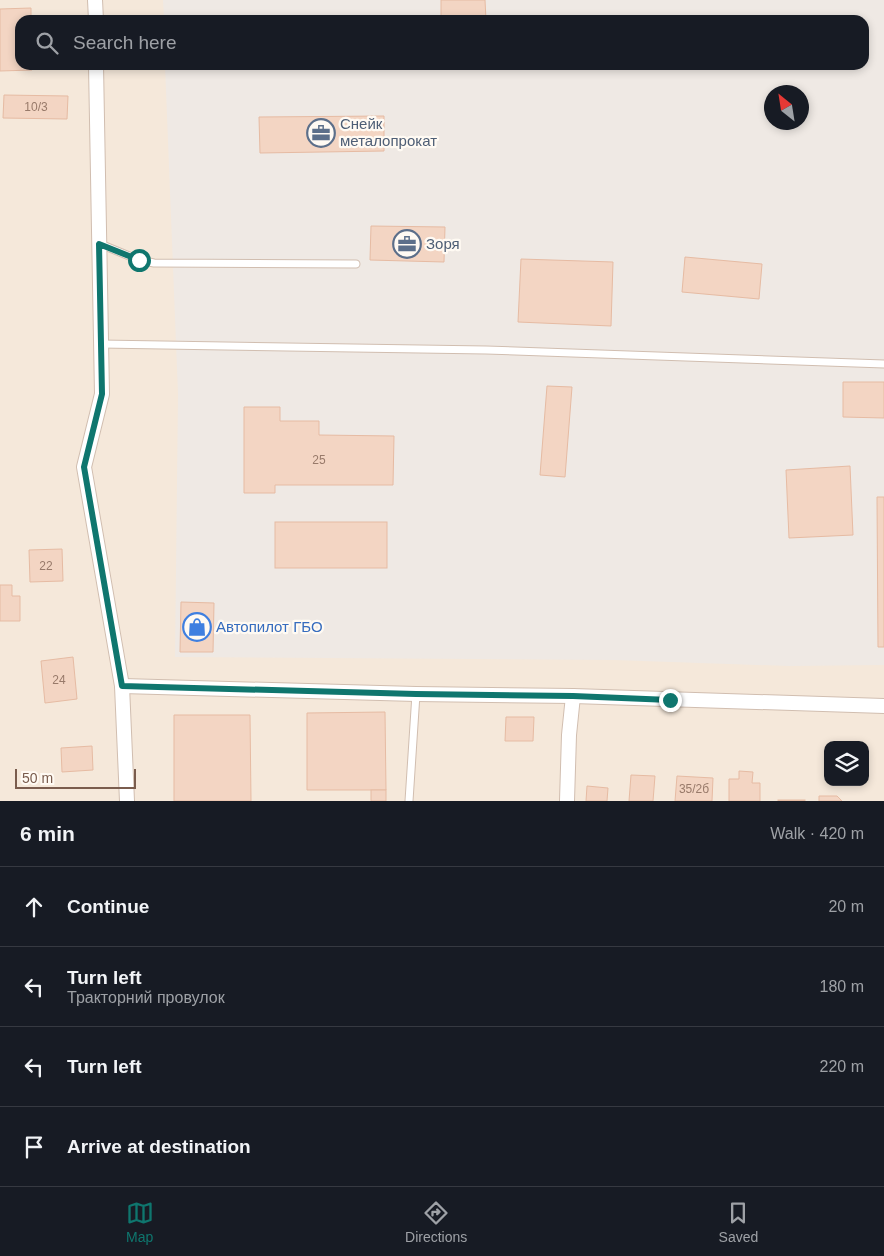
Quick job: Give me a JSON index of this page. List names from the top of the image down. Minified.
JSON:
{"places":{"office":["Снейк металопрокат","Зоря"],"shop":["Автопилот ГБО"]},"house_numbers":["10/3","25","22","24","35/2б"],"scale_bar":"50 m","north":"top left","page":{"search":"Search here","scale":"50 m","heading":["6 min","Walk · 420 m"],"list":[["Continue","20 m"],["Turn left","Тракторний провулок","180 m"],["Turn left","220 m"],"Arrive at destination"],"nav":["Map","Directions","Saved"]}}
